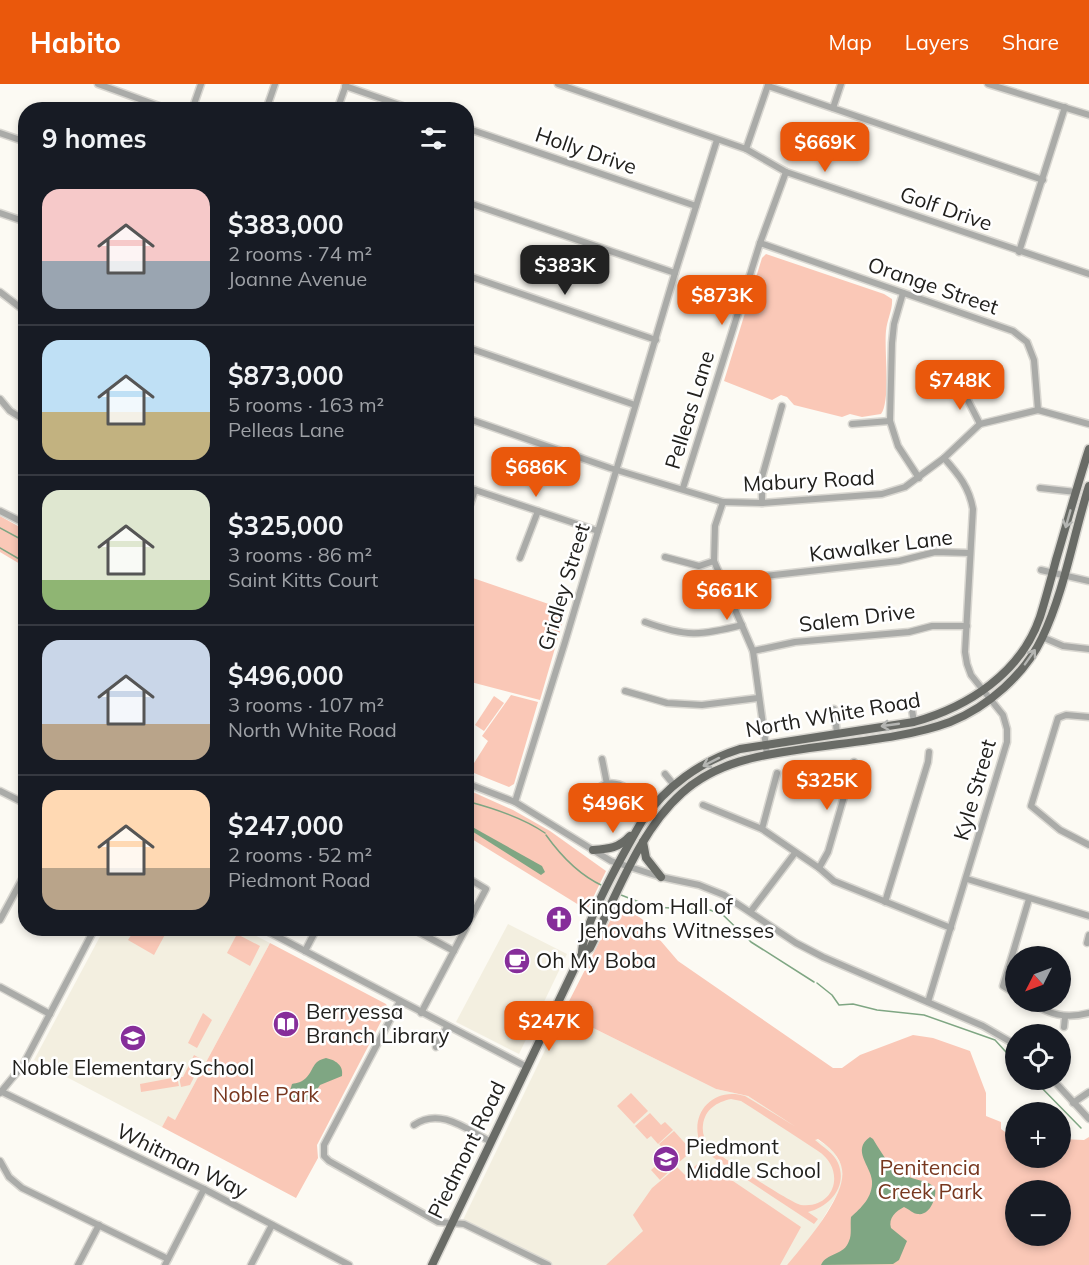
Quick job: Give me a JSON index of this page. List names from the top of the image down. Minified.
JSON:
{"streets":{"main road":["North White Road","Piedmont Road"],"street":["Holly Drive","Golf Drive","Orange Street","Pelleas Lane","Mabury Road","Kawalker Lane","Gridley Street","Salem Drive","Kyle Street","Whitman Way"]},"crossings":[["Holly Drive","Gridley Street"],["Golf Drive","Pelleas Lane"],["Golf Drive","Gridley Street"],["Orange Street","Pelleas Lane"],["Orange Street","Mabury Road"],["Pelleas Lane","Mabury Road"],["Mabury Road","Gridley Street"],["Mabury Road","Kyle Street"],["Kawalker Lane","Kyle Street"],["Salem Drive","Kyle Street"],["North White Road","Kyle Street"],["North White Road","Piedmont Road"]],"parks":["Noble Park","Penitencia Creek Park"],"places":{"church":["Kingdom Hall of Jehovahs Witnesses"],"cafe":["Oh My Boba"],"library":["Berryessa Branch Library"],"school or university":["Noble Elementary School","Piedmont Middle School"]},"north":"bottom left","page":{"header":"Habito","nav":["Map","Layers","Share"],"heading":"9 homes","price":["$669K","$383K","$873K","$748K","$686K","$661K","$325K","$496K","$247K"],"list":[{"name":"$383,000","note":"2 rooms · 74 m² · Joanne Avenue"},{"name":"$873,000","note":"5 rooms · 163 m² · Pelleas Lane"},{"name":"$325,000","note":"3 rooms · 86 m² · Saint Kitts Court"},{"name":"$496,000","note":"3 rooms · 107 m² · North White Road"},{"name":"$247,000","note":"2 rooms · 52 m² · Piedmont Road"}],"map_buttons":["+","−"]}}
